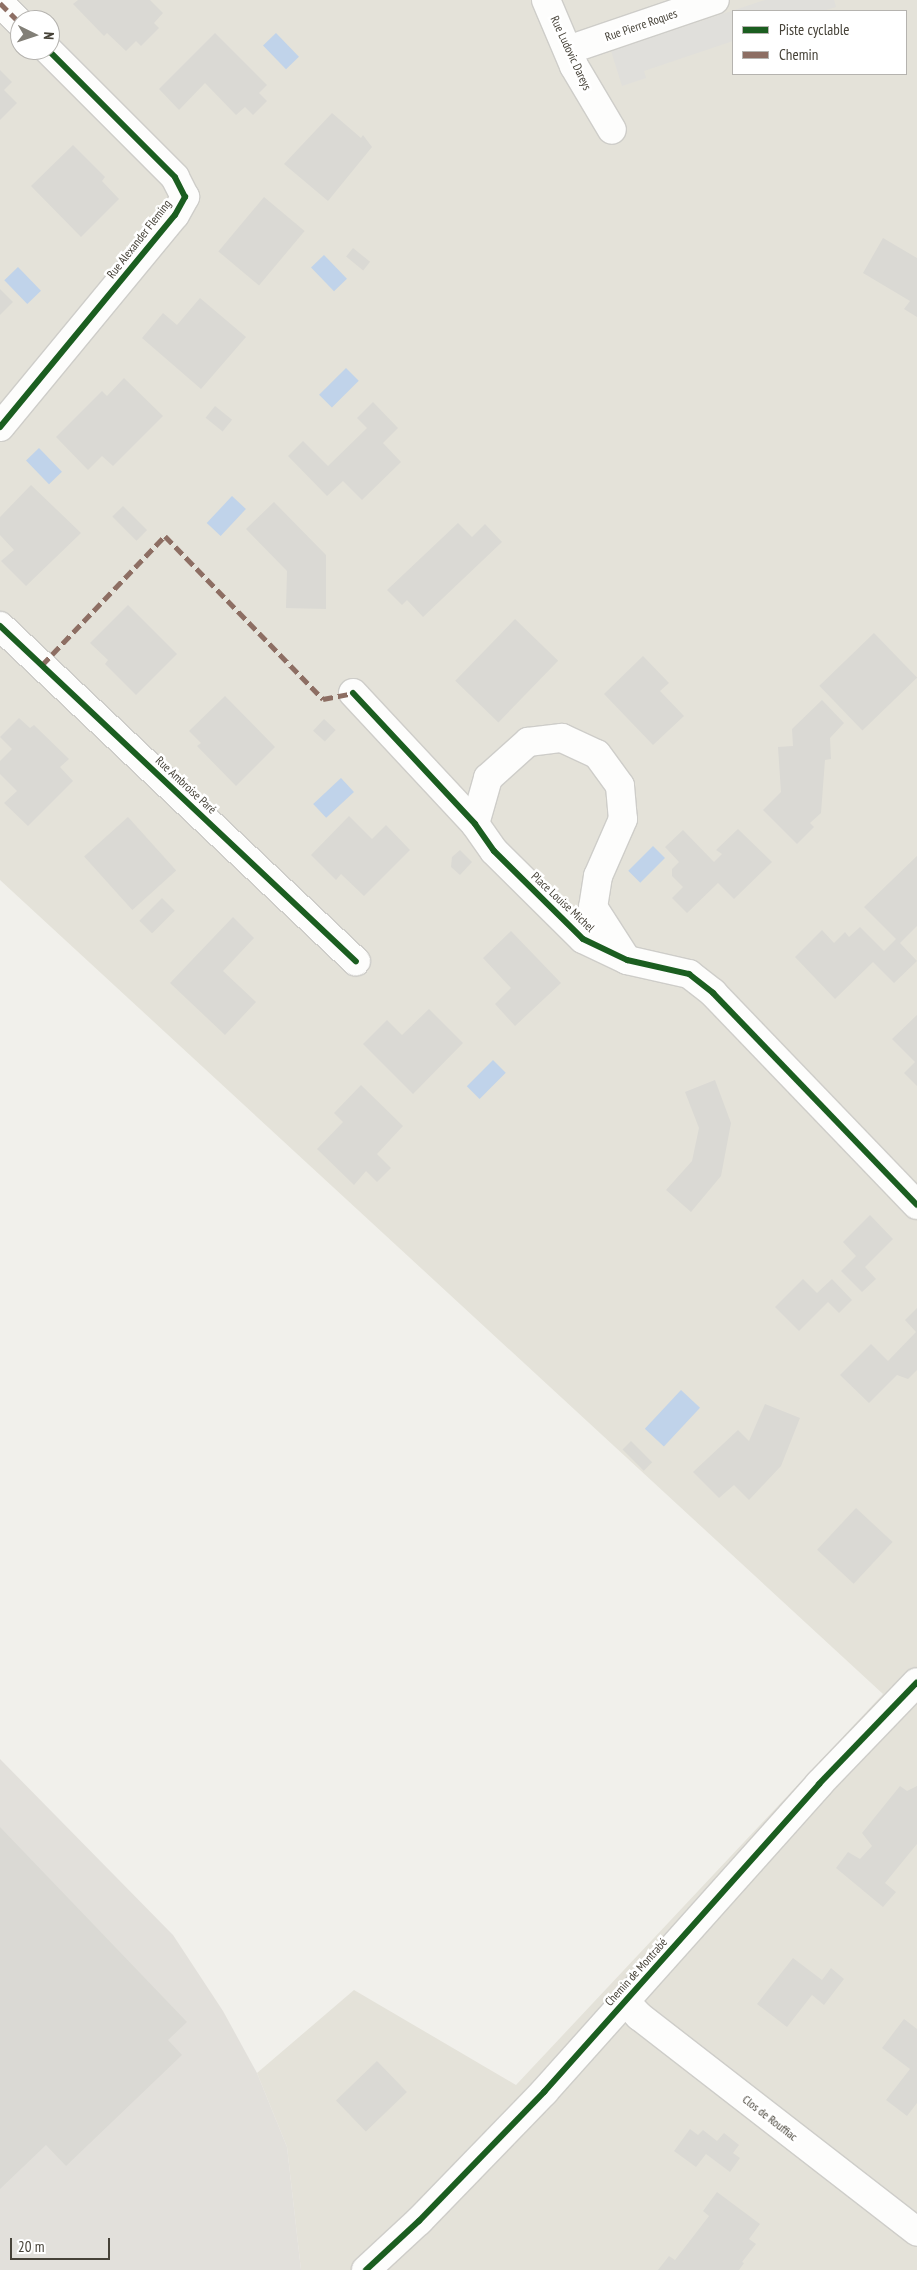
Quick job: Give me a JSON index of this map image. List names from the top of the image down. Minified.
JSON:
{"streets":{"street":["Rue Pierre Roques","Rue Ludovic Dareys","Rue Alexander Fleming","Rue Ambroise Paré","Place Louise Michel","Chemin de Montrabé","Clos de Rouffiac"]},"crossings":[["Rue Pierre Roques","Rue Ludovic Dareys"],["Chemin de Montrabé","Clos de Rouffiac"]],"legend":["Piste cyclable","Chemin"],"scale_bar":"20 m","north":"right"}
